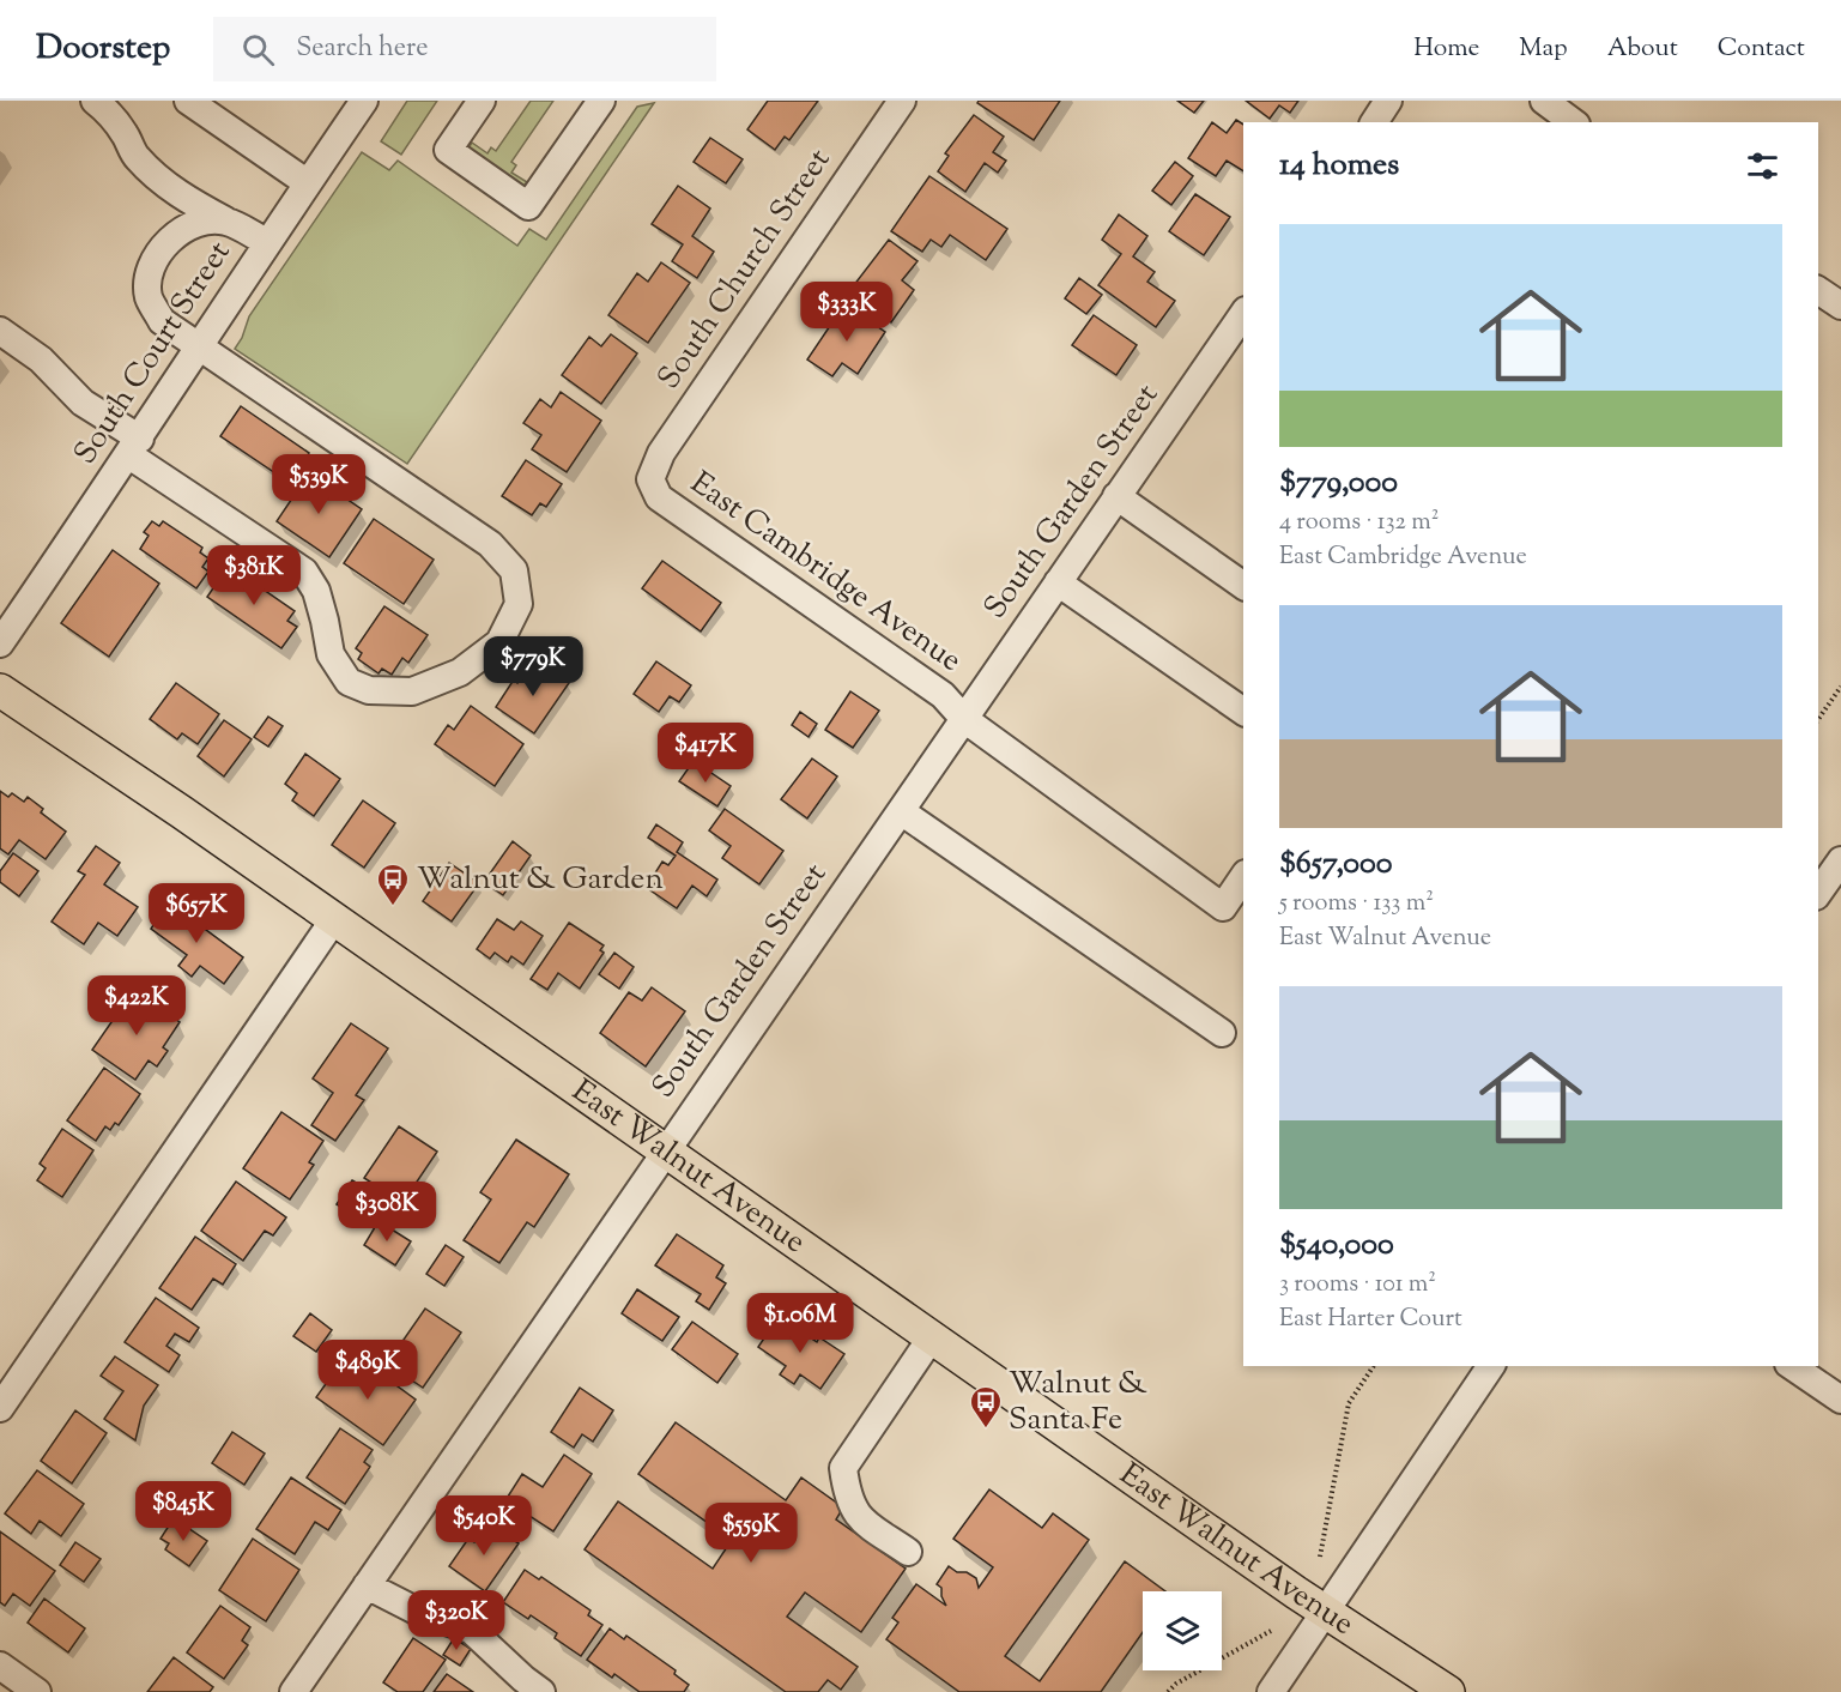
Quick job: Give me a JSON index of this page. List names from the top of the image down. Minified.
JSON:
{"streets":{"main road":["East Walnut Avenue"],"street":["South Church Street","South Court Street","South Garden Street","East Cambridge Avenue"]},"crossings":[["South Church Street","East Cambridge Avenue"],["South Garden Street","East Cambridge Avenue"],["South Garden Street","East Walnut Avenue"]],"places":{"bus stop":["Walnut & Garden","Walnut & Santa Fe"]},"page":{"header":"Doorstep","search":"Search here","nav":["Home","Map","About","Contact"],"heading":"14 homes","list":[{"name":"$779,000","note":"4 rooms · 132 m² · East Cambridge Avenue"},{"name":"$657,000","note":"5 rooms · 133 m² · East Walnut Avenue"},{"name":"$540,000","note":"3 rooms · 101 m² · East Harter Court"}],"price":["$333K","$539K","$381K","$779K","$417K","$657K","$422K","$308K","$1.06M","$489K","$845K","$540K","$559K","$320K"]}}
